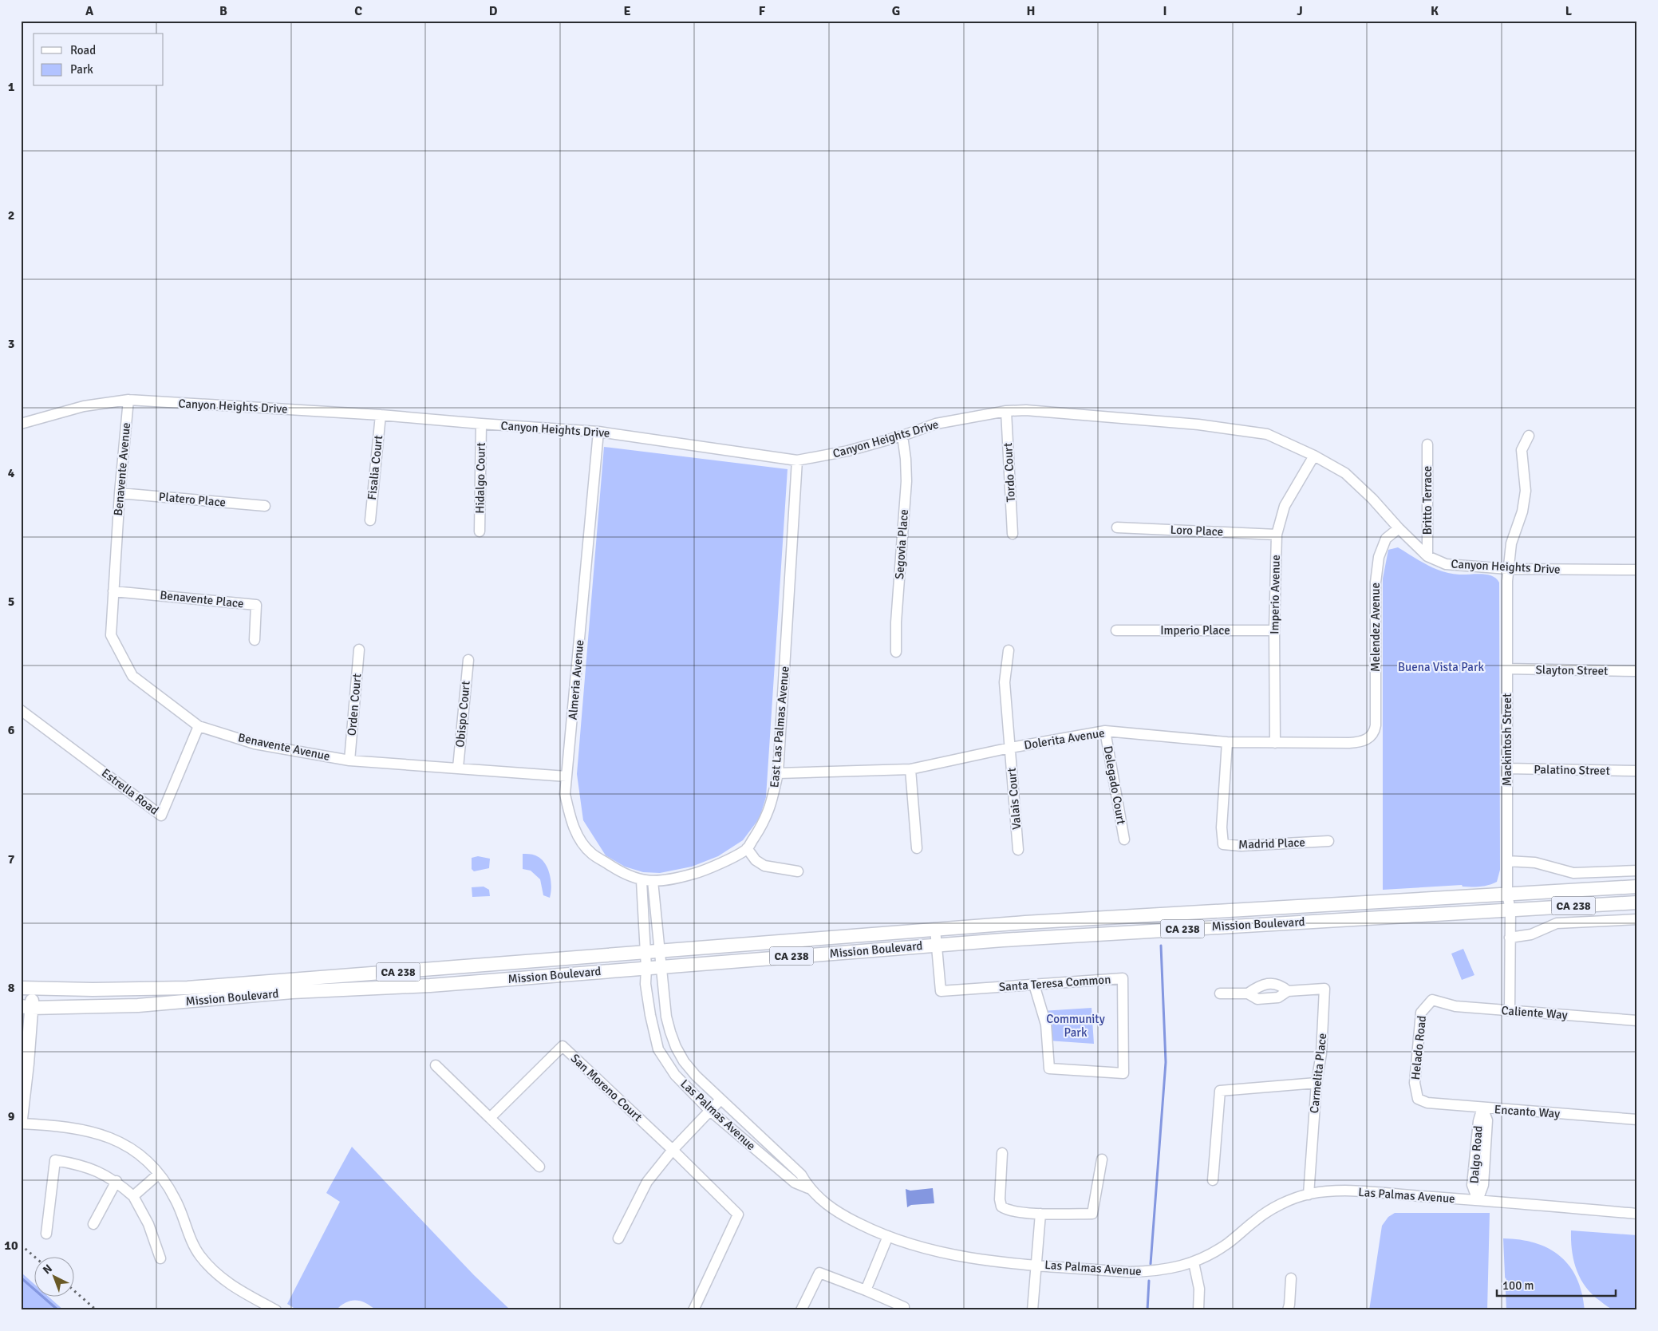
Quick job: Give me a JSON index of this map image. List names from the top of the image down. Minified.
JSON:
{"streets":{"main road":["CA 238","Mission Boulevard"],"street":["Canyon Heights Drive","Fisalia Court","Benavente Avenue","Tordo Court","Hidalgo Court","Platero Place","Britto Terrace","Loro Place","Segovia Place","Imperio Avenue","Benavente Place","Melendez Avenue","Imperio Place","Slayton Street","Almeria Avenue","Orden Court","Obispo Court","East Las Palmas Avenue","Dolerita Avenue","Mackintosh Street","Palatino Street","Delegado Court","Estrella Road","Valais Court","Madrid Place","Santa Teresa Common","Caliente Way","Helado Road","Carmelita Place","San Moreno Court","Encanto Way","Las Palmas Avenue","Dalgo Road"]},"crossings":[["Canyon Heights Drive","Fisalia Court"],["Canyon Heights Drive","Benavente Avenue"],["Canyon Heights Drive","Tordo Court"],["Canyon Heights Drive","Hidalgo Court"],["Canyon Heights Drive","Britto Terrace"],["Canyon Heights Drive","Segovia Place"],["Canyon Heights Drive","Imperio Avenue"],["Canyon Heights Drive","Melendez Avenue"],["Canyon Heights Drive","Almeria Avenue"],["Canyon Heights Drive","East Las Palmas Avenue"],["Canyon Heights Drive","Mackintosh Street"],["Benavente Avenue","Platero Place"],["Benavente Avenue","Benavente Place"],["Benavente Avenue","Almeria Avenue"],["Benavente Avenue","Orden Court"],["Benavente Avenue","Obispo Court"],["Benavente Avenue","Estrella Road"],["Loro Place","Imperio Avenue"],["Imperio Avenue","Imperio Place"],["Imperio Avenue","Dolerita Avenue"],["Melendez Avenue","Dolerita Avenue"],["Slayton Street","Mackintosh Street"],["Almeria Avenue","East Las Palmas Avenue"],["East Las Palmas Avenue","Dolerita Avenue"],["Dolerita Avenue","Delegado Court"],["Dolerita Avenue","Valais Court"],["Dolerita Avenue","Madrid Place"],["Mackintosh Street","Palatino Street"],["Mackintosh Street","Mission Boulevard"],["Mission Boulevard","Santa Teresa Common"],["Mission Boulevard","Las Palmas Avenue"],["Caliente Way","Helado Road"],["Helado Road","Encanto Way"],["Carmelita Place","Las Palmas Avenue"],["Encanto Way","Dalgo Road"],["Las Palmas Avenue","Dalgo Road"]],"parks":["Buena Vista Park","Community Park"],"legend":["Road","Park"],"scale_bar":"100 m","north":"top left","grid":{"columns":["A","B","C","D","E","F","G","H","I","J","K","L"],"rows":["1","2","3","4","5","6","7","8","9","10"]}}
